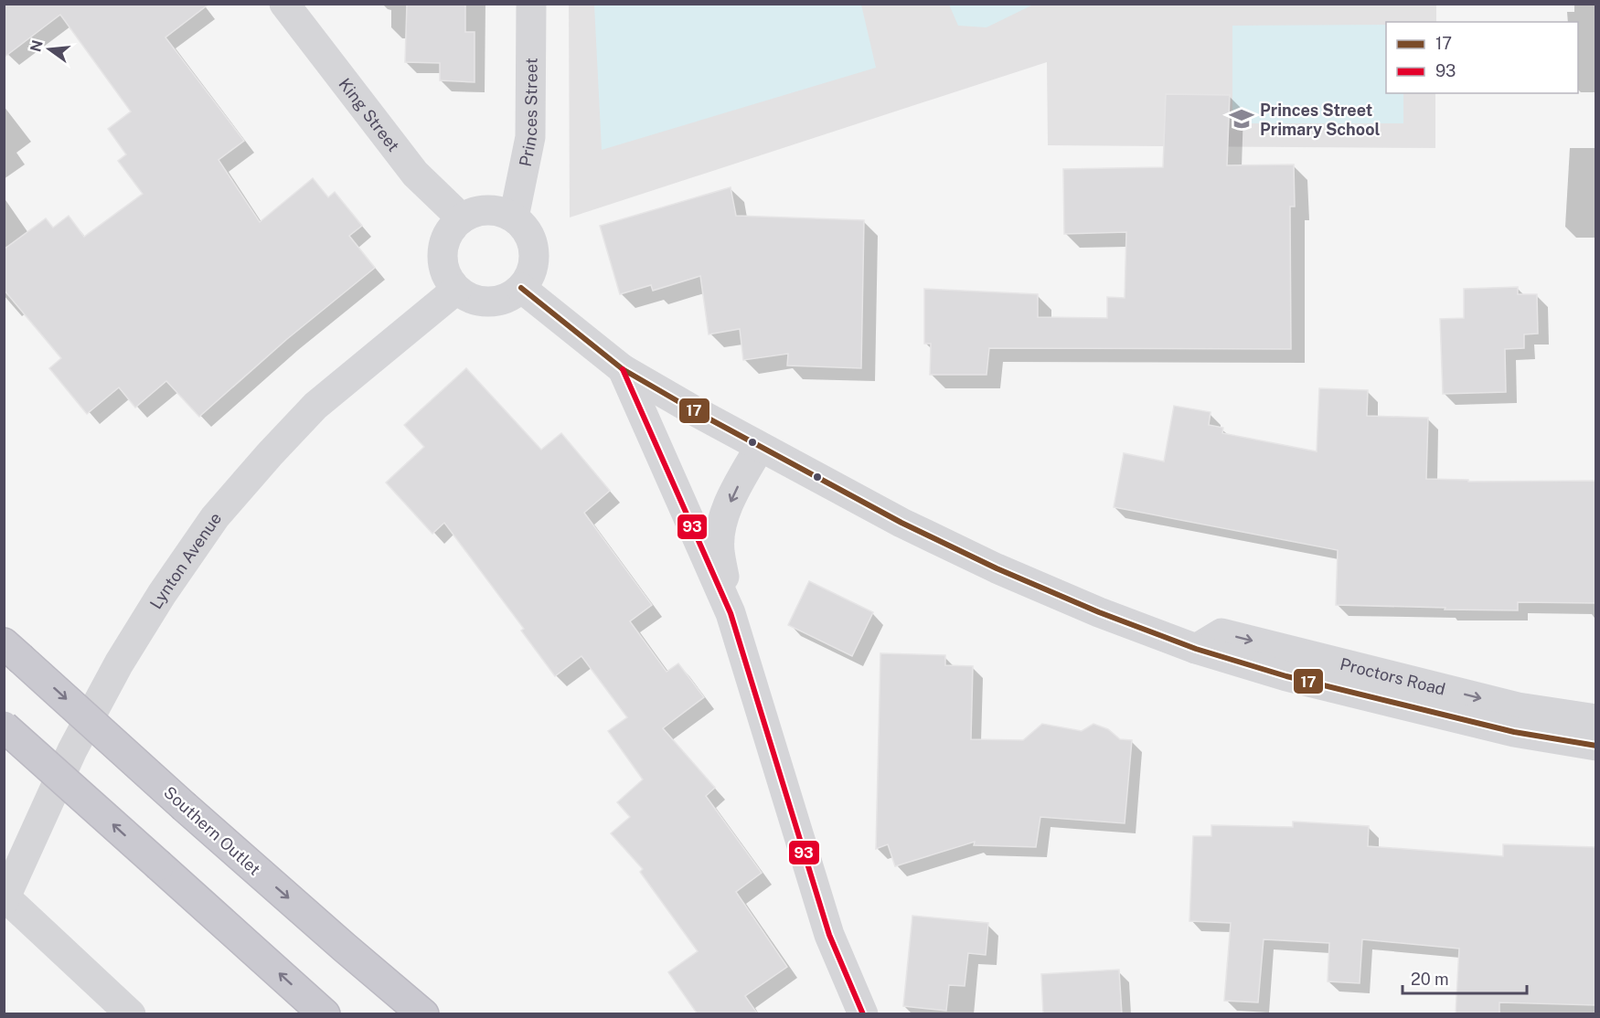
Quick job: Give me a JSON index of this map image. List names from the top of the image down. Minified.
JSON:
{"streets":{"highway":["Southern Outlet"],"street":["Princes Street","King Street","Lynton Avenue","Proctors Road"]},"crossings":[["Princes Street","King Street"],["Princes Street","Lynton Avenue"],["Princes Street","Proctors Road"],["King Street","Lynton Avenue"],["King Street","Proctors Road"],["Lynton Avenue","Proctors Road"]],"places":{"school or university":["Princes Street Primary School"]},"lines":["transit line 17","transit line 93"],"legend":["17","93"],"scale_bar":"20 m","north":"left"}
